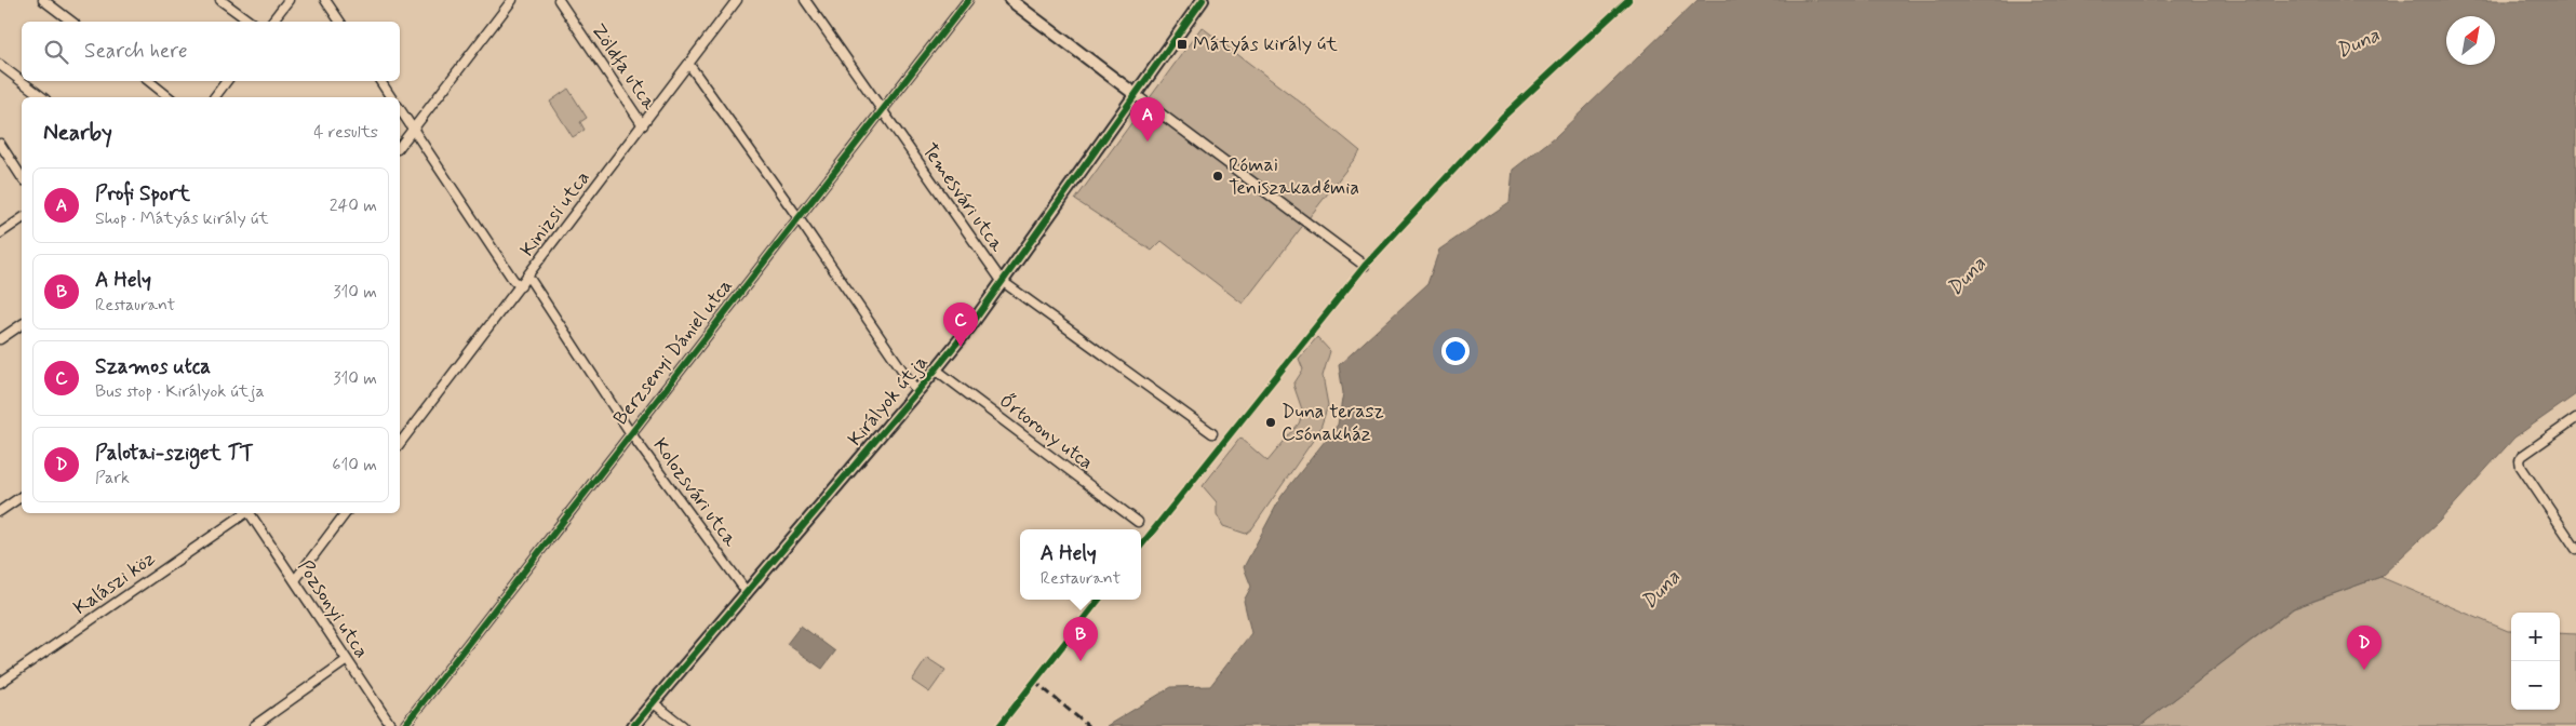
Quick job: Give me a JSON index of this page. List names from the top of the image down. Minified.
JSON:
{"streets":{"street":["Zöldfa utca","Temesvári utca","Kinizsi utca","Berzsenyi Dániel utca","Királyok útja","Őrtorony utca","Kolozsvári utca","Kalászi köz","Pozsonyi utca"]},"crossings":[["Zöldfa utca","Kinizsi utca"],["Temesvári utca","Berzsenyi Dániel utca"],["Temesvári utca","Királyok útja"],["Kinizsi utca","Kolozsvári utca"],["Berzsenyi Dániel utca","Kolozsvári utca"],["Királyok útja","Őrtorony utca"],["Királyok útja","Kolozsvári utca"]],"water":["Duna"],"places":{"transit":["Mátyás király út"],"other":["Római Teniszakadémia","Duna terasz Csónakház"]},"north":"top right","page":{"search":"Search here","pins":["A","C","B","D"],"heading":["Nearby","4 results"],"list":[{"mark":"A","name":"Profi Sport","note":"Shop · Mátyás király út","value":"240 m"},{"mark":"B","name":"A Hely","note":"Restaurant","value":"310 m"},{"mark":"C","name":"Szamos utca","note":"Bus stop · Királyok útja","value":"310 m"},{"mark":"D","name":"Palotai-sziget TT","note":"Park","value":"610 m"}],"popup":["A Hely","Restaurant"],"map_buttons":["+","−"]}}
